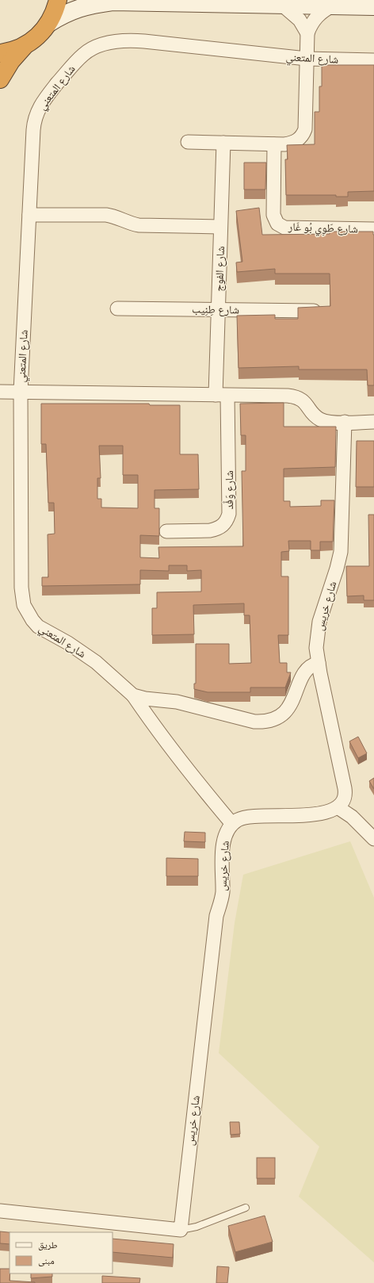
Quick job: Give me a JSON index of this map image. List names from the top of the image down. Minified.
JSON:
{"streets":{"street":["شارع المتعني","شارع طَوِي بُو غَار","شارع الفوج","شارع طِنِيب","شارع وَفْد","شارع خريس"]},"crossings":[["شارع المتعني","شارع خريس"],["شارع الفوج","شارع طِنِيب"],["شارع الفوج","شارع وَفْد"]],"legend":["طريق","مبنى"]}
